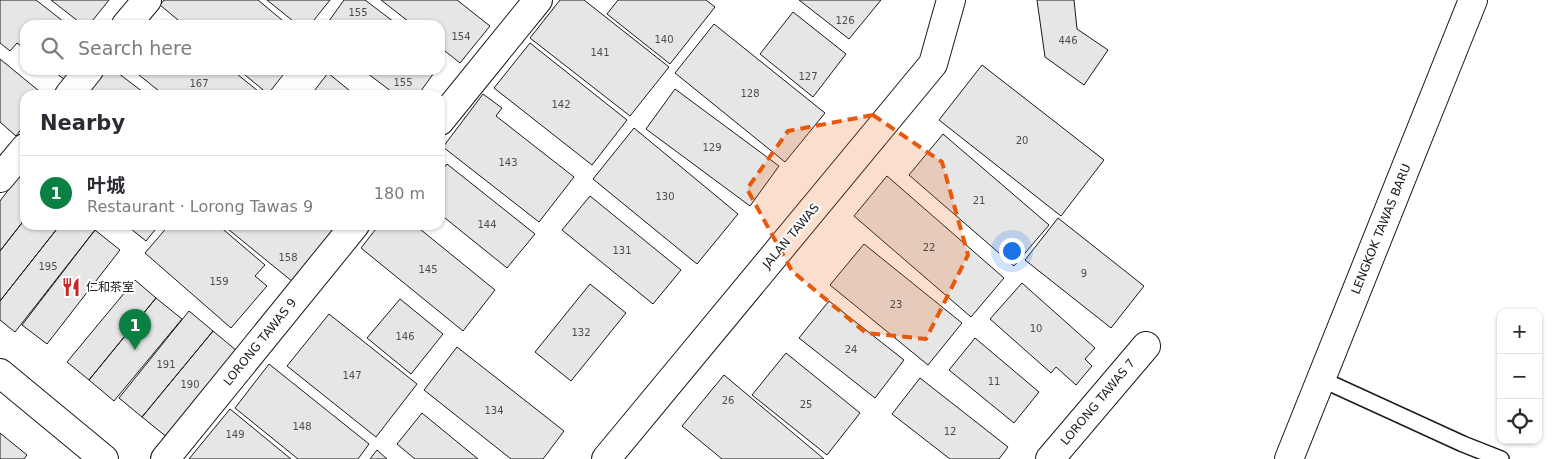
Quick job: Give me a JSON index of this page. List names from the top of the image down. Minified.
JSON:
{"streets":{"street":["LENGKOK TAWAS BARU","JALAN TAWAS","LORONG TAWAS 9","LORONG TAWAS 7"]},"places":{"restaurant":["仁和茶室"]},"house_numbers":["155","126","154","140","446","141","127","155","167","128","142","20","129","143","130","21","144","22","131","158","195","145","9","159","23","10","132","146","24","191","147","11","190","26","25","134","148","12","149"],"page":{"search":"Search here","heading":"Nearby","list":[{"mark":"1","name":"叶城","note":"Restaurant · Lorong Tawas 9","value":"180 m"}],"map_buttons":["+","−"],"pins":"1"}}
